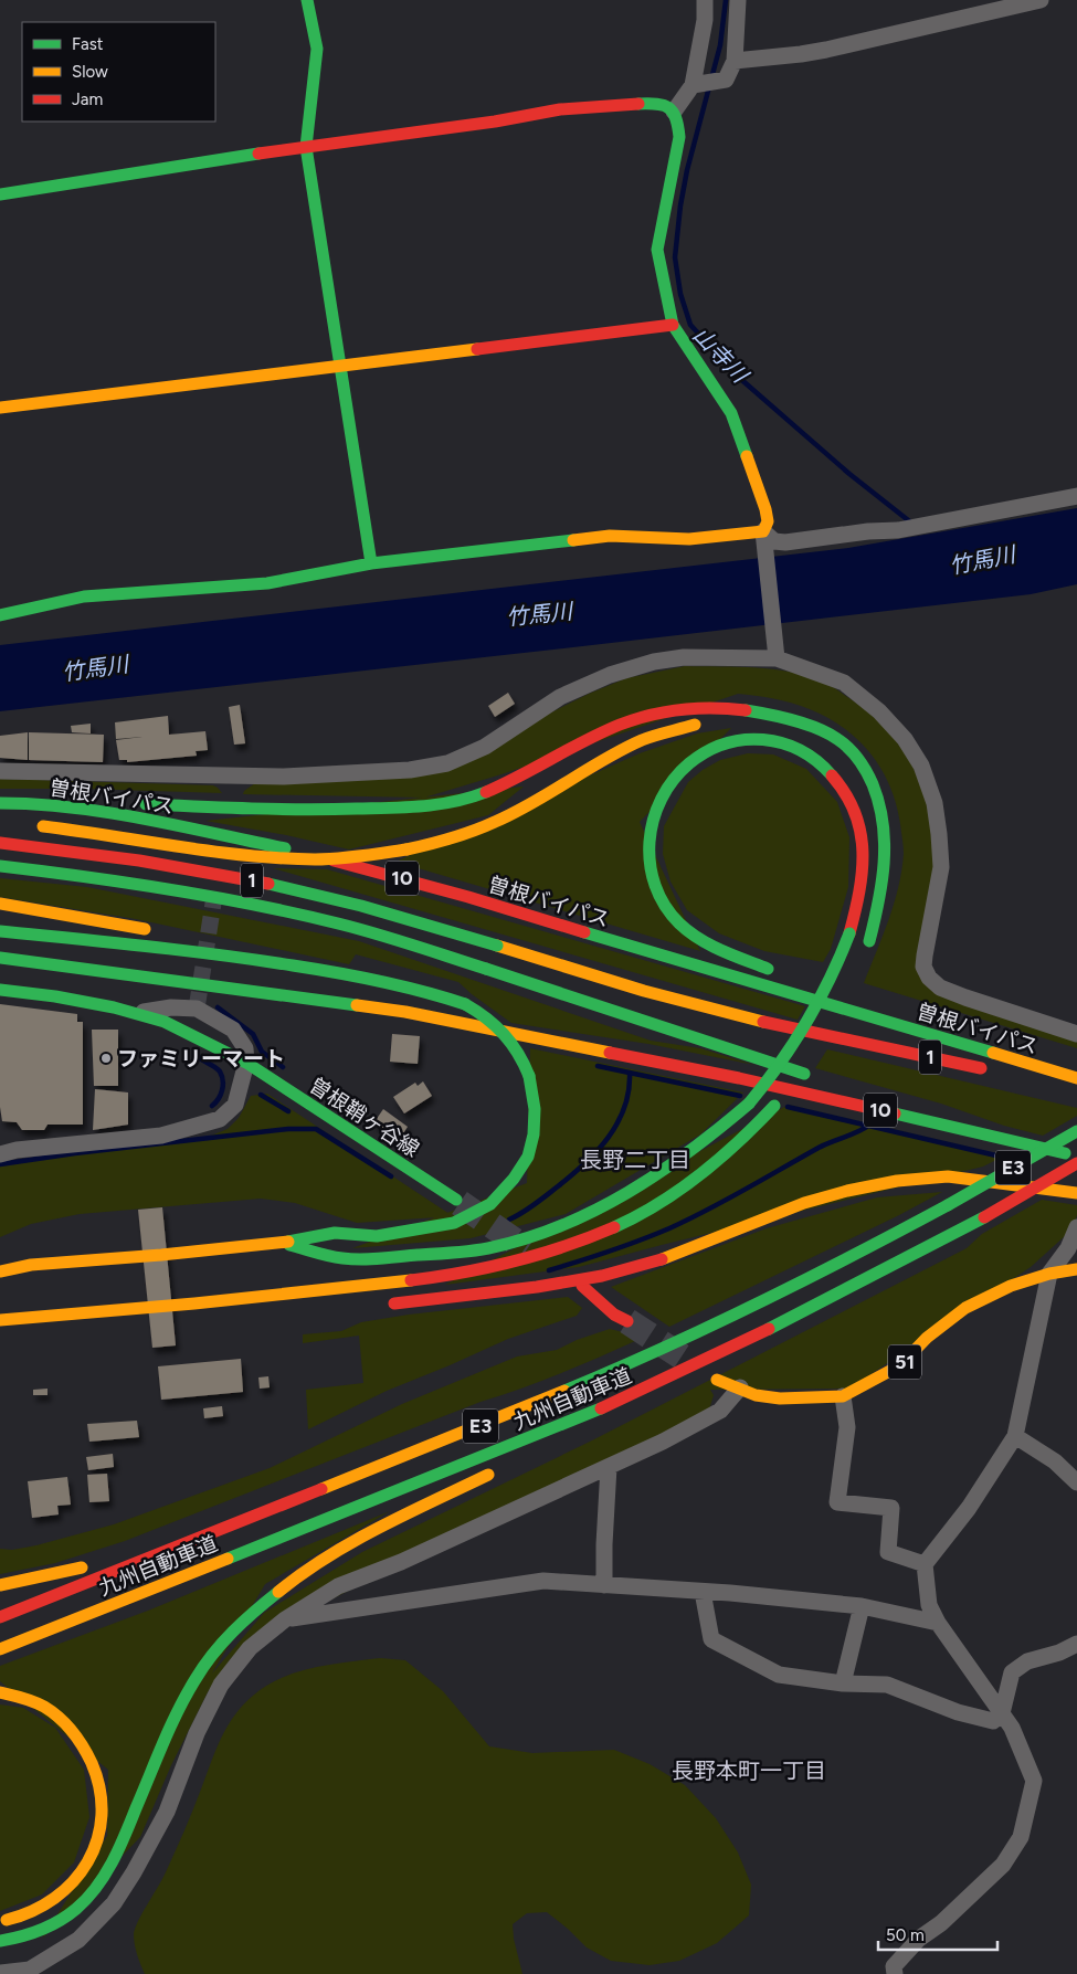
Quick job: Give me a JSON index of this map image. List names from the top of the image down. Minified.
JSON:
{"streets":{"main road":["曽根バイパス","10","1","曽根鞘ヶ谷線","E3","51","九州自動車道"]},"districts":["長野二丁目","長野本町一丁目"],"water":["山寺川","竹馬川"],"places":["ファミリーマート"],"legend":["Fast","Slow","Jam"],"scale_bar":"50 m"}
